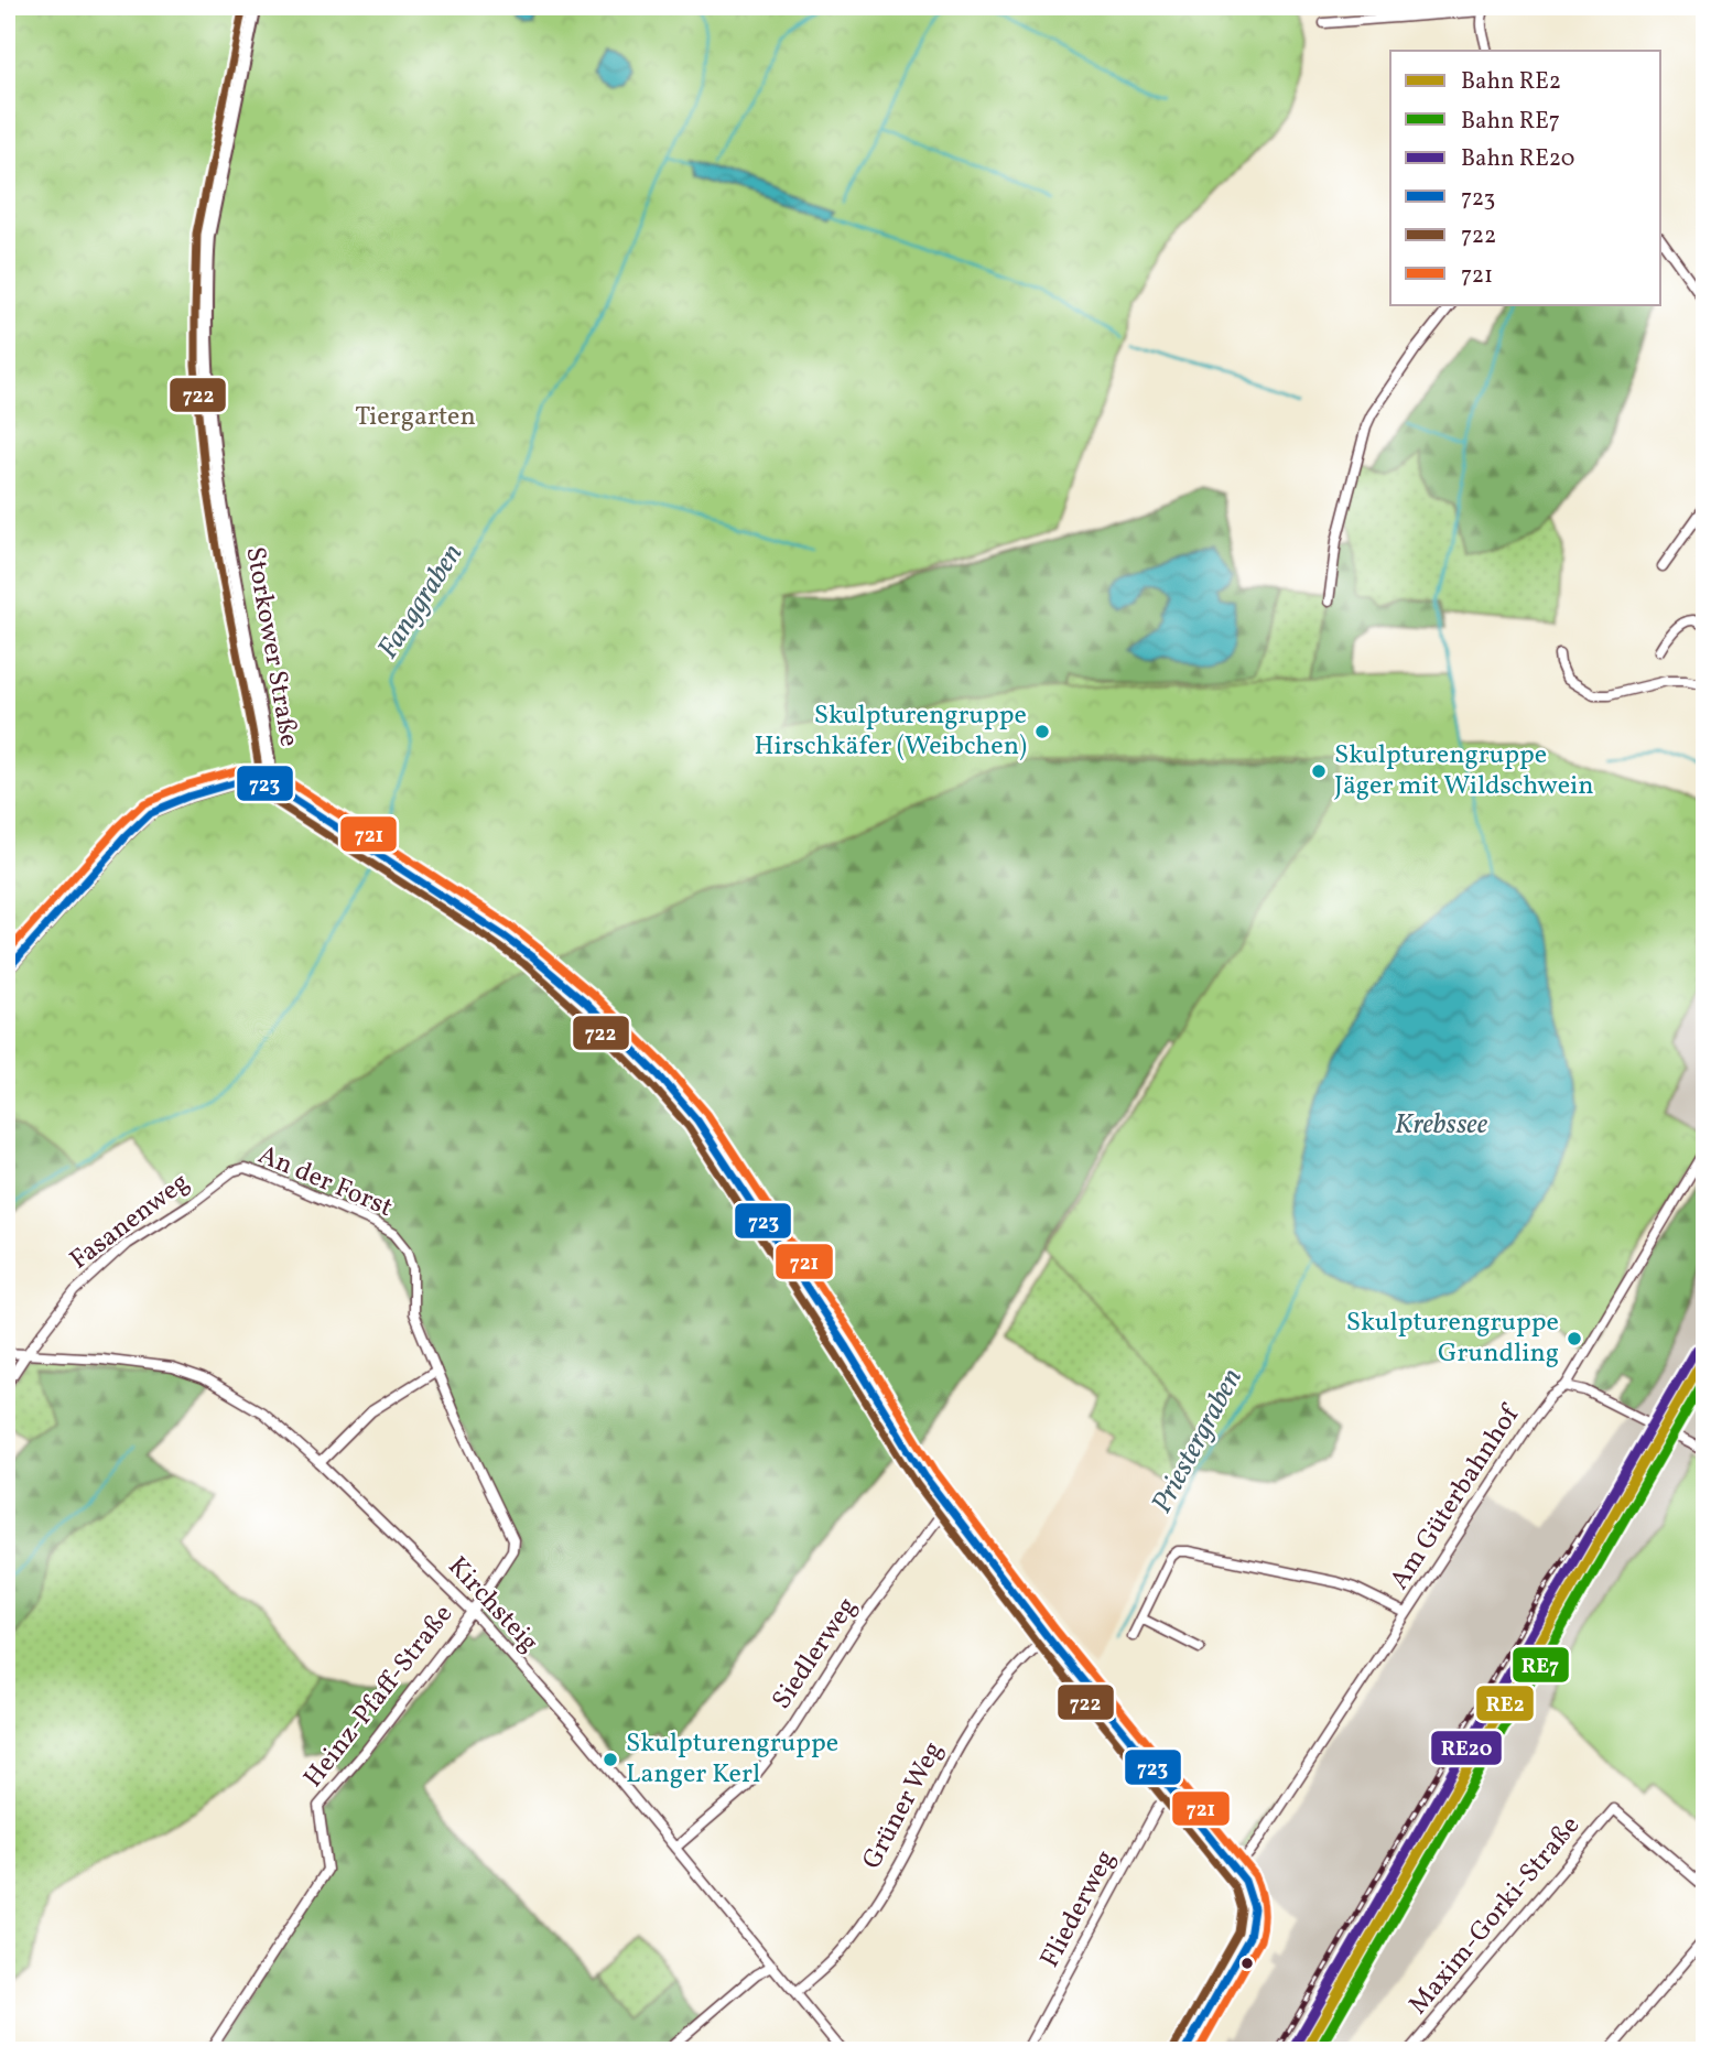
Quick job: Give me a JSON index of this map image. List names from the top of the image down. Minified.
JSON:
{"streets":{"main road":["Storkower Straße"],"street":["An der Forst","Fasanenweg","Am Güterbahnhof","Kirchsteig","Siedlerweg","Heinz-Pfaff-Straße","Grüner Weg","Fliederweg","Maxim-Gorki-Straße"]},"crossings":[["Storkower Straße","Am Güterbahnhof"],["Storkower Straße","Siedlerweg"],["Storkower Straße","Grüner Weg"],["Storkower Straße","Fliederweg"],["An der Forst","Fasanenweg"],["An der Forst","Kirchsteig"],["An der Forst","Heinz-Pfaff-Straße"],["Fasanenweg","Kirchsteig"],["Kirchsteig","Siedlerweg"],["Kirchsteig","Heinz-Pfaff-Straße"],["Kirchsteig","Grüner Weg"]],"water":["Fanggraben","Krebssee","Priestergraben"],"parks":["Tiergarten"],"places":["Skulpturengruppe Hirschkäfer (Weibchen)","Skulpturengruppe Jäger mit Wildschwein","Skulpturengruppe Grundling","Skulpturengruppe Langer Kerl"],"lines":["transit line 722","transit line 721","transit line 723","rail line RE20","rail line RE2","rail line RE7"],"legend":["Bahn RE2","Bahn RE7","Bahn RE20","723","722","721"]}
